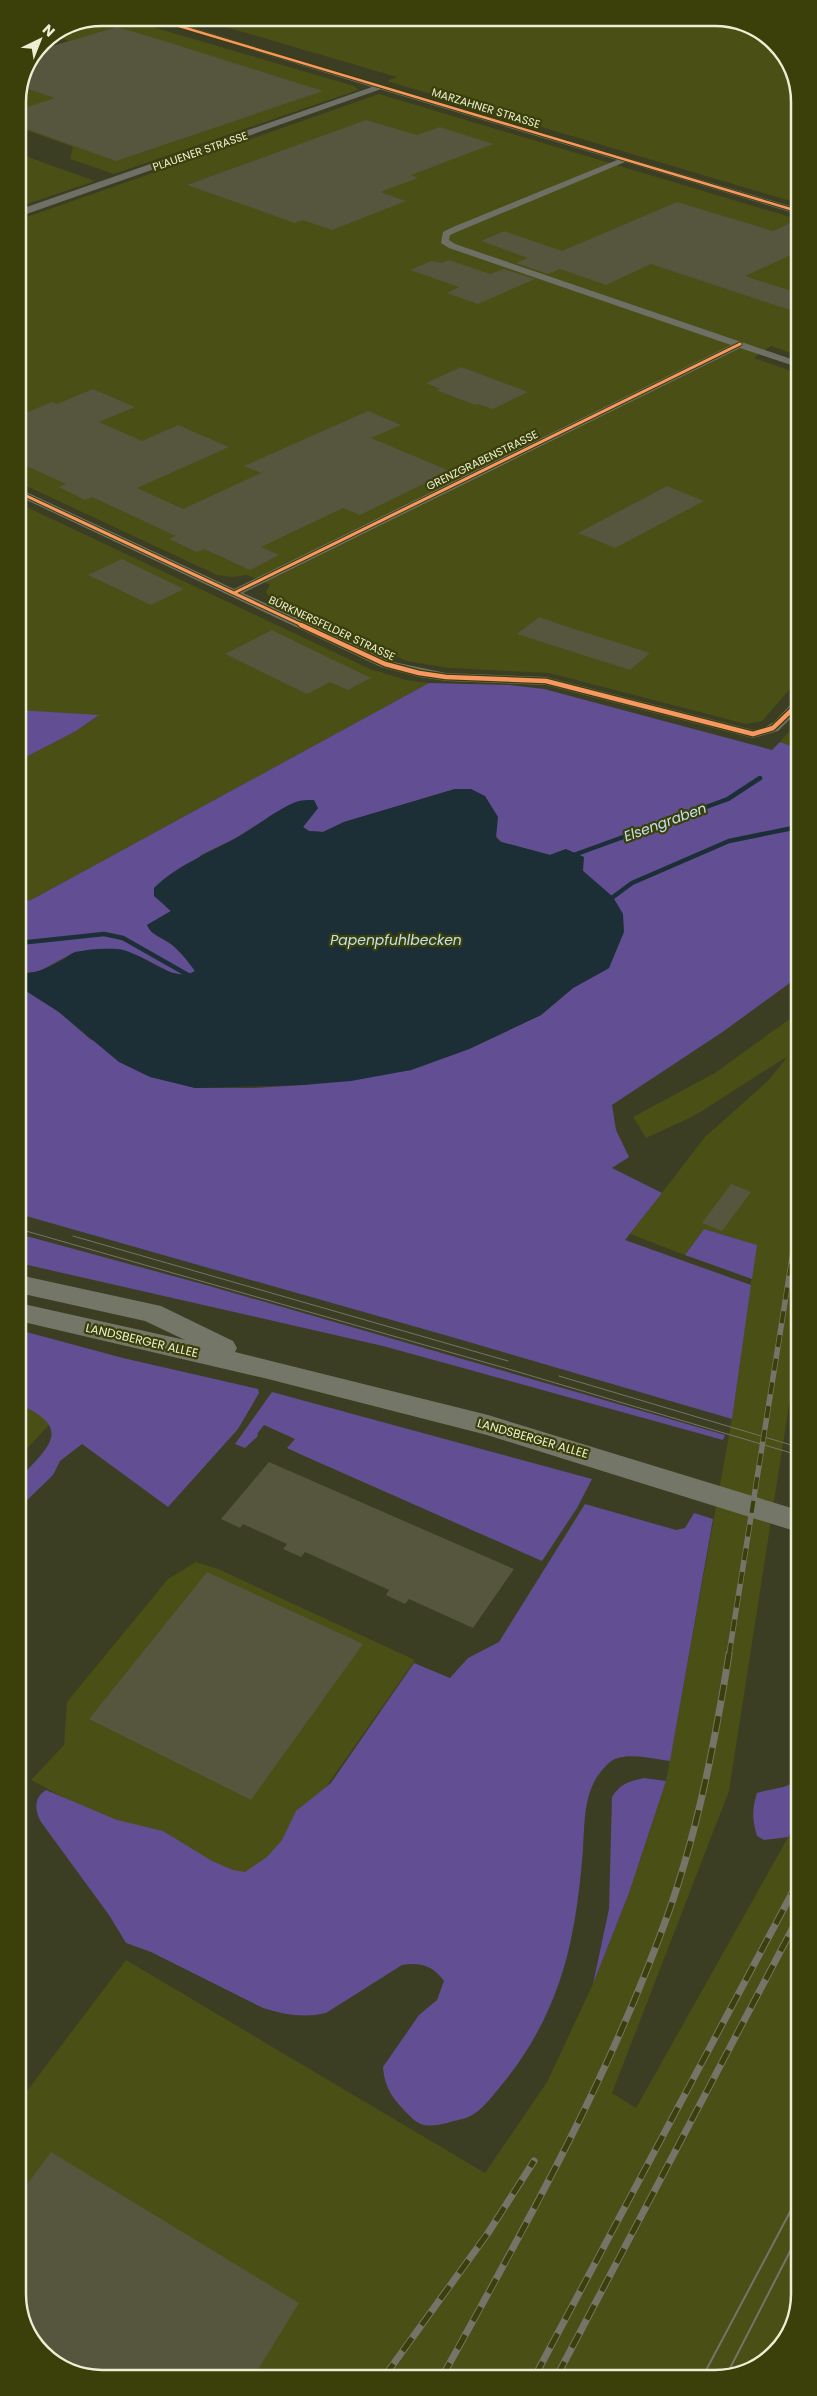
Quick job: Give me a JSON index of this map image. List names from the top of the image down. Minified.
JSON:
{"streets":{"main road":["LANDSBERGER ALLEE"],"street":["MARZAHNER STRASSE","PLAUENER STRASSE","GRENZGRABENSTRASSE","BÜRKNERSFELDER STRASSE"]},"crossings":[["MARZAHNER STRASSE","PLAUENER STRASSE"],["GRENZGRABENSTRASSE","BÜRKNERSFELDER STRASSE"]],"water":["Elsengraben","Papenpfuhlbecken"],"north":"top right"}
